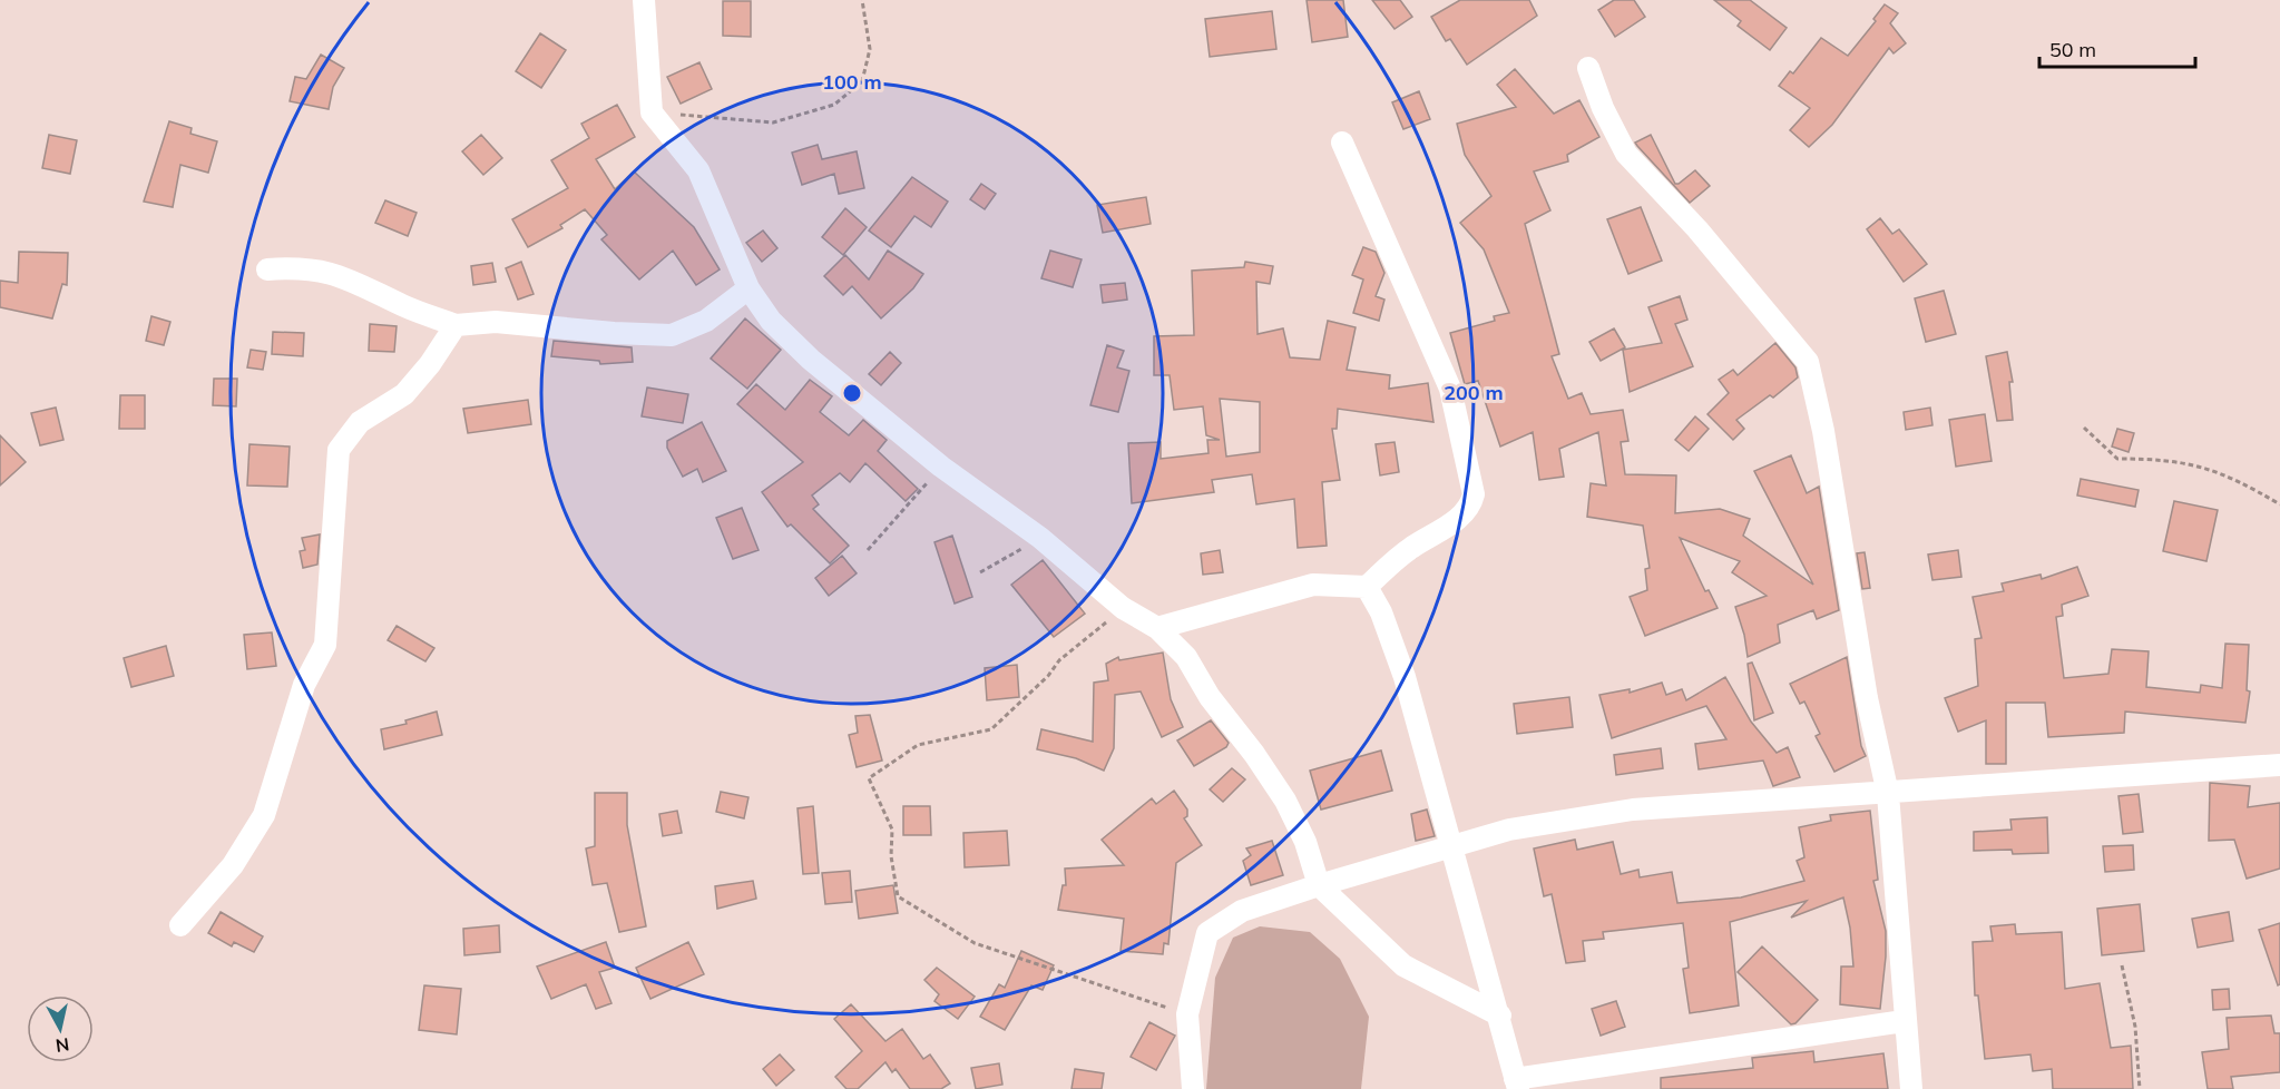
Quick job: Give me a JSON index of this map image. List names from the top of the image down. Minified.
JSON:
{"scale_bar":"50 m","north":"bottom","rings":["100 m","200 m"]}
